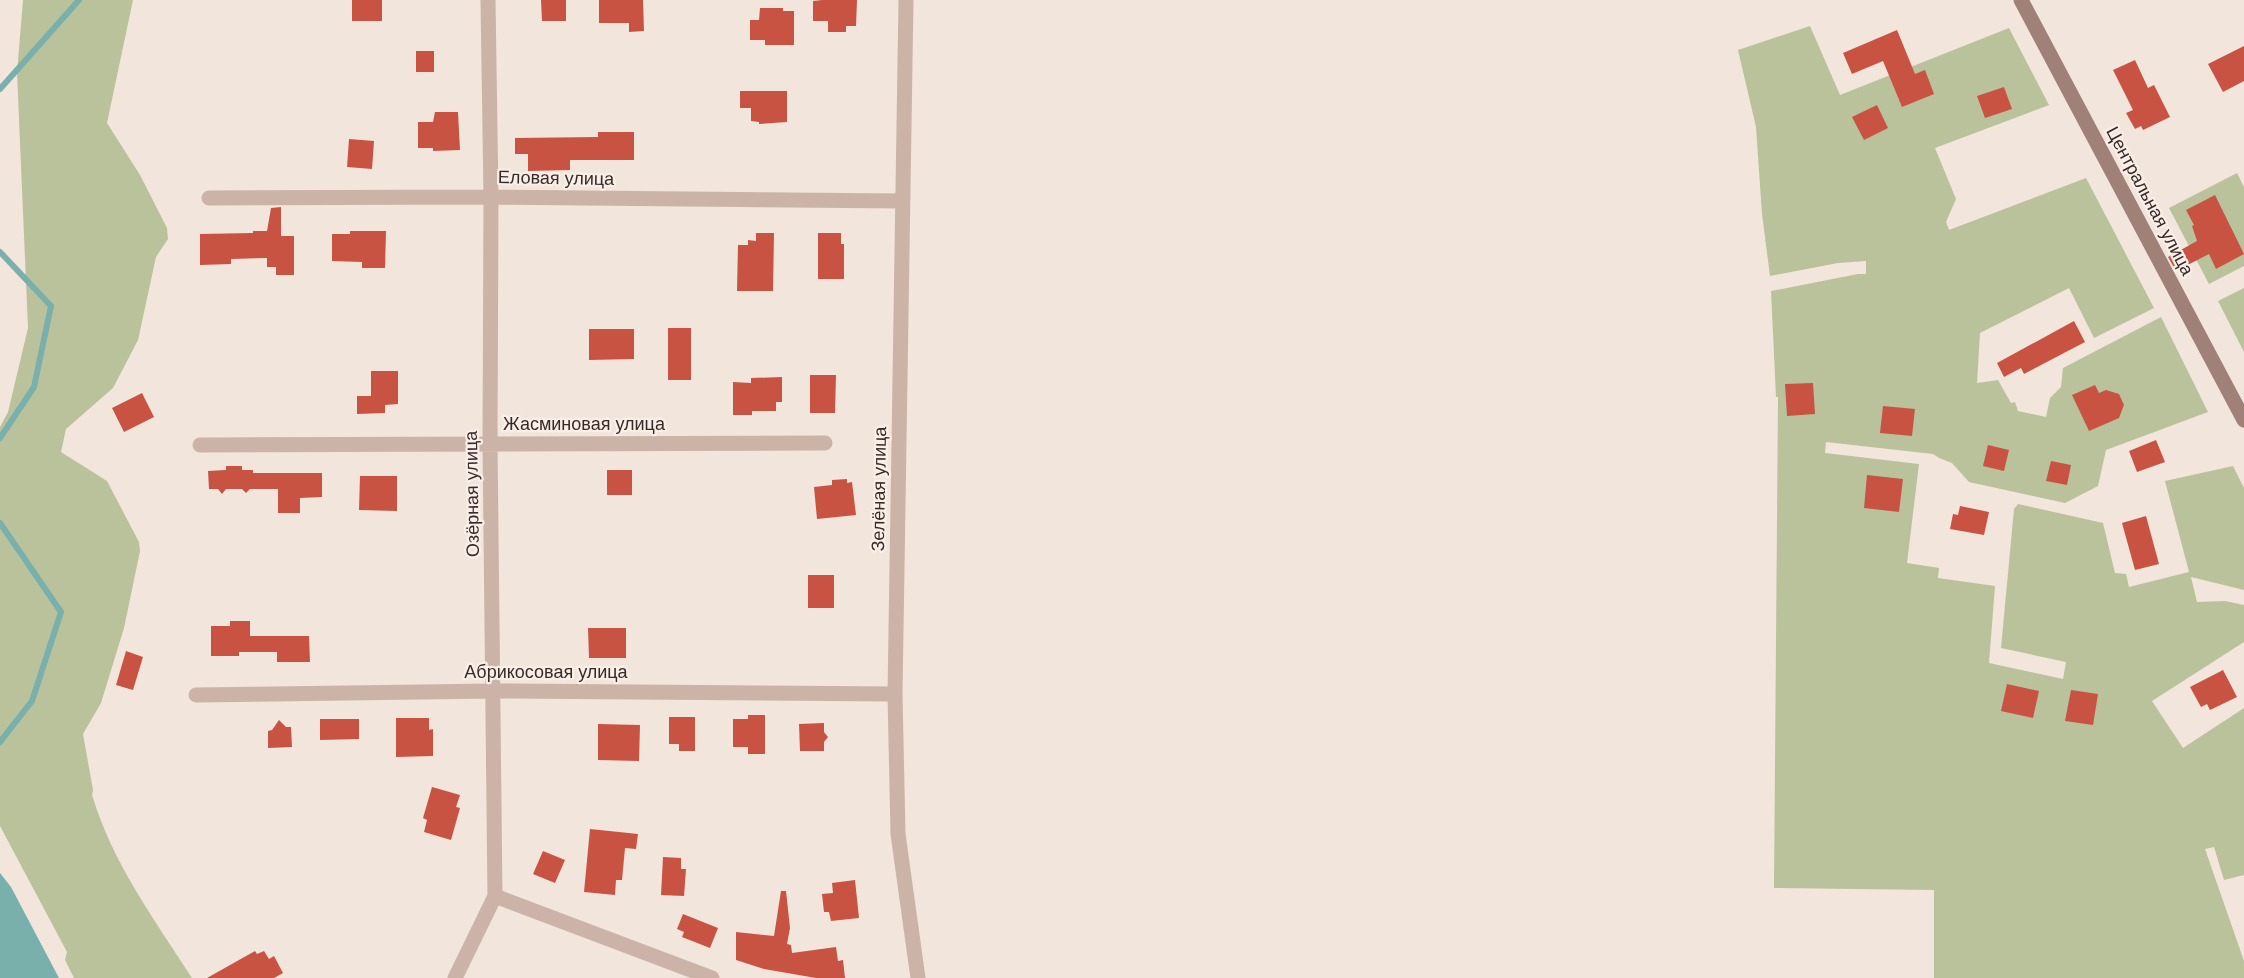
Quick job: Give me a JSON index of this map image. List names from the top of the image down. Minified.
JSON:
{"streets":{"main road":["Центральная улица"],"street":["Еловая улица","Жасминовая улица","Зелёная улица","Озёрная улица","Абрикосовая улица"]},"crossings":[["Еловая улица","Зелёная улица"],["Еловая улица","Озёрная улица"],["Жасминовая улица","Озёрная улица"],["Зелёная улица","Абрикосовая улица"],["Озёрная улица","Абрикосовая улица"]]}
